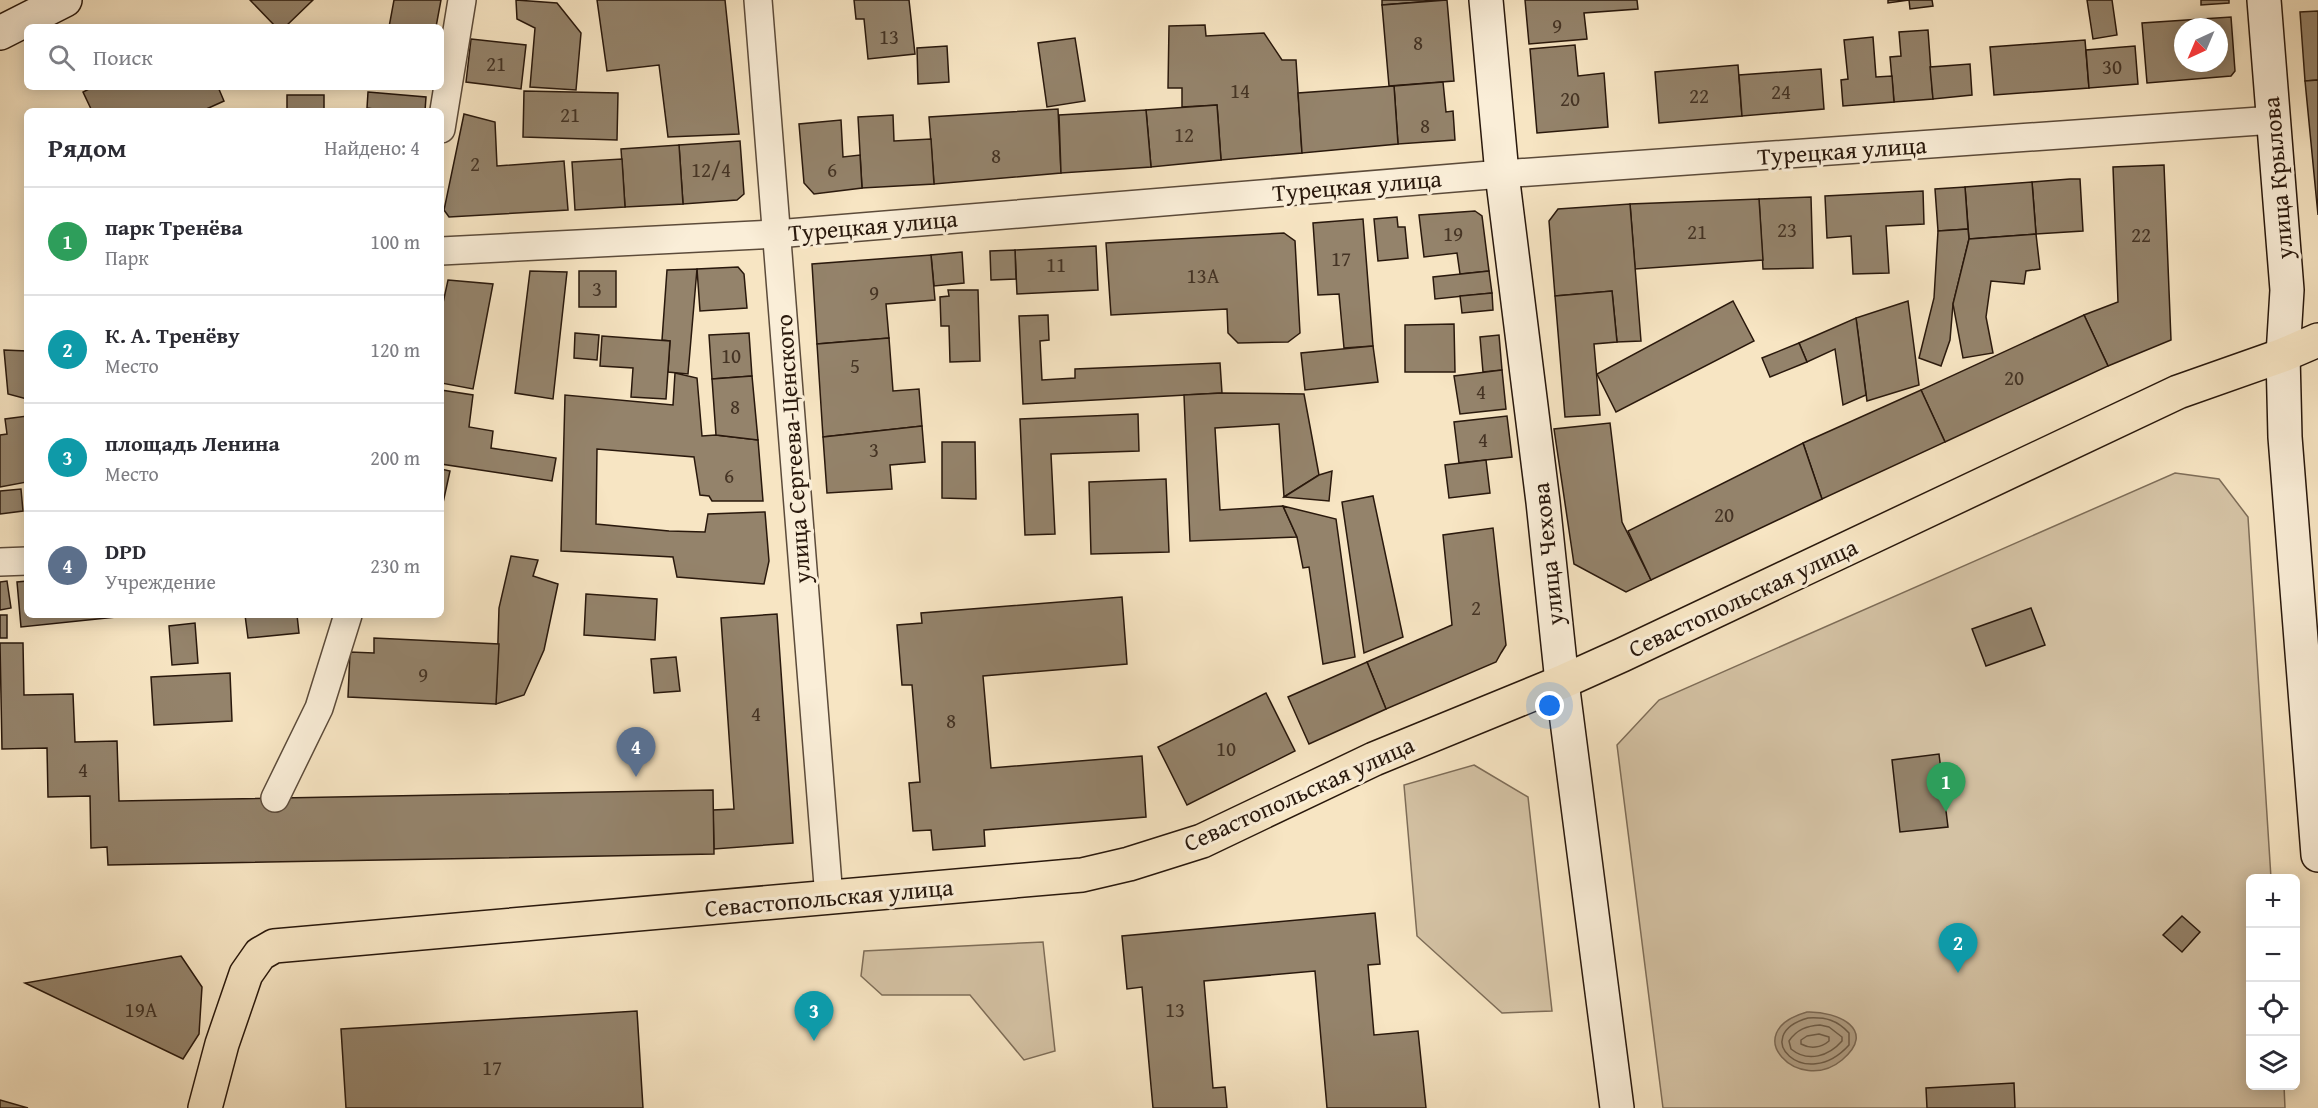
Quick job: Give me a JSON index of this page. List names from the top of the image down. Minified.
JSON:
{"streets":{"main road":["улица Крылова","улица Чехова","Севастопольская улица"],"street":["Турецкая улица","улица Сергеева-Ценского"]},"crossings":[["Турецкая улица","улица Крылова"],["Турецкая улица","улица Сергеева-Ценского"],["Турецкая улица","улица Чехова"],["улица Крылова","Севастопольская улица"],["улица Сергеева-Ценского","Севастопольская улица"],["улица Чехова","Севастопольская улица"]],"house_numbers":["9","13","8","21","30","14","24","22","20","21","8","12","8","2","12/4","6","23","21","19","22","17","11","13А","3","9","10","5","20","4","8","4","3","6","20","2","9","4","8","10","4","19А","13","17"],"north":"bottom left","page":{"search":"Поиск","heading":["Рядом","Найдено: 4"],"list":[{"mark":"1","name":"парк Тренёва","note":"Парк","value":"100 m"},{"mark":"2","name":"К. А. Тренёву","note":"Место","value":"120 m"},{"mark":"3","name":"площадь Ленина","note":"Место","value":"200 m"},{"mark":"4","name":"DPD","note":"Учреждение","value":"230 m"}],"pins":["4","1","2","3"],"map_buttons":["+","−"]}}
